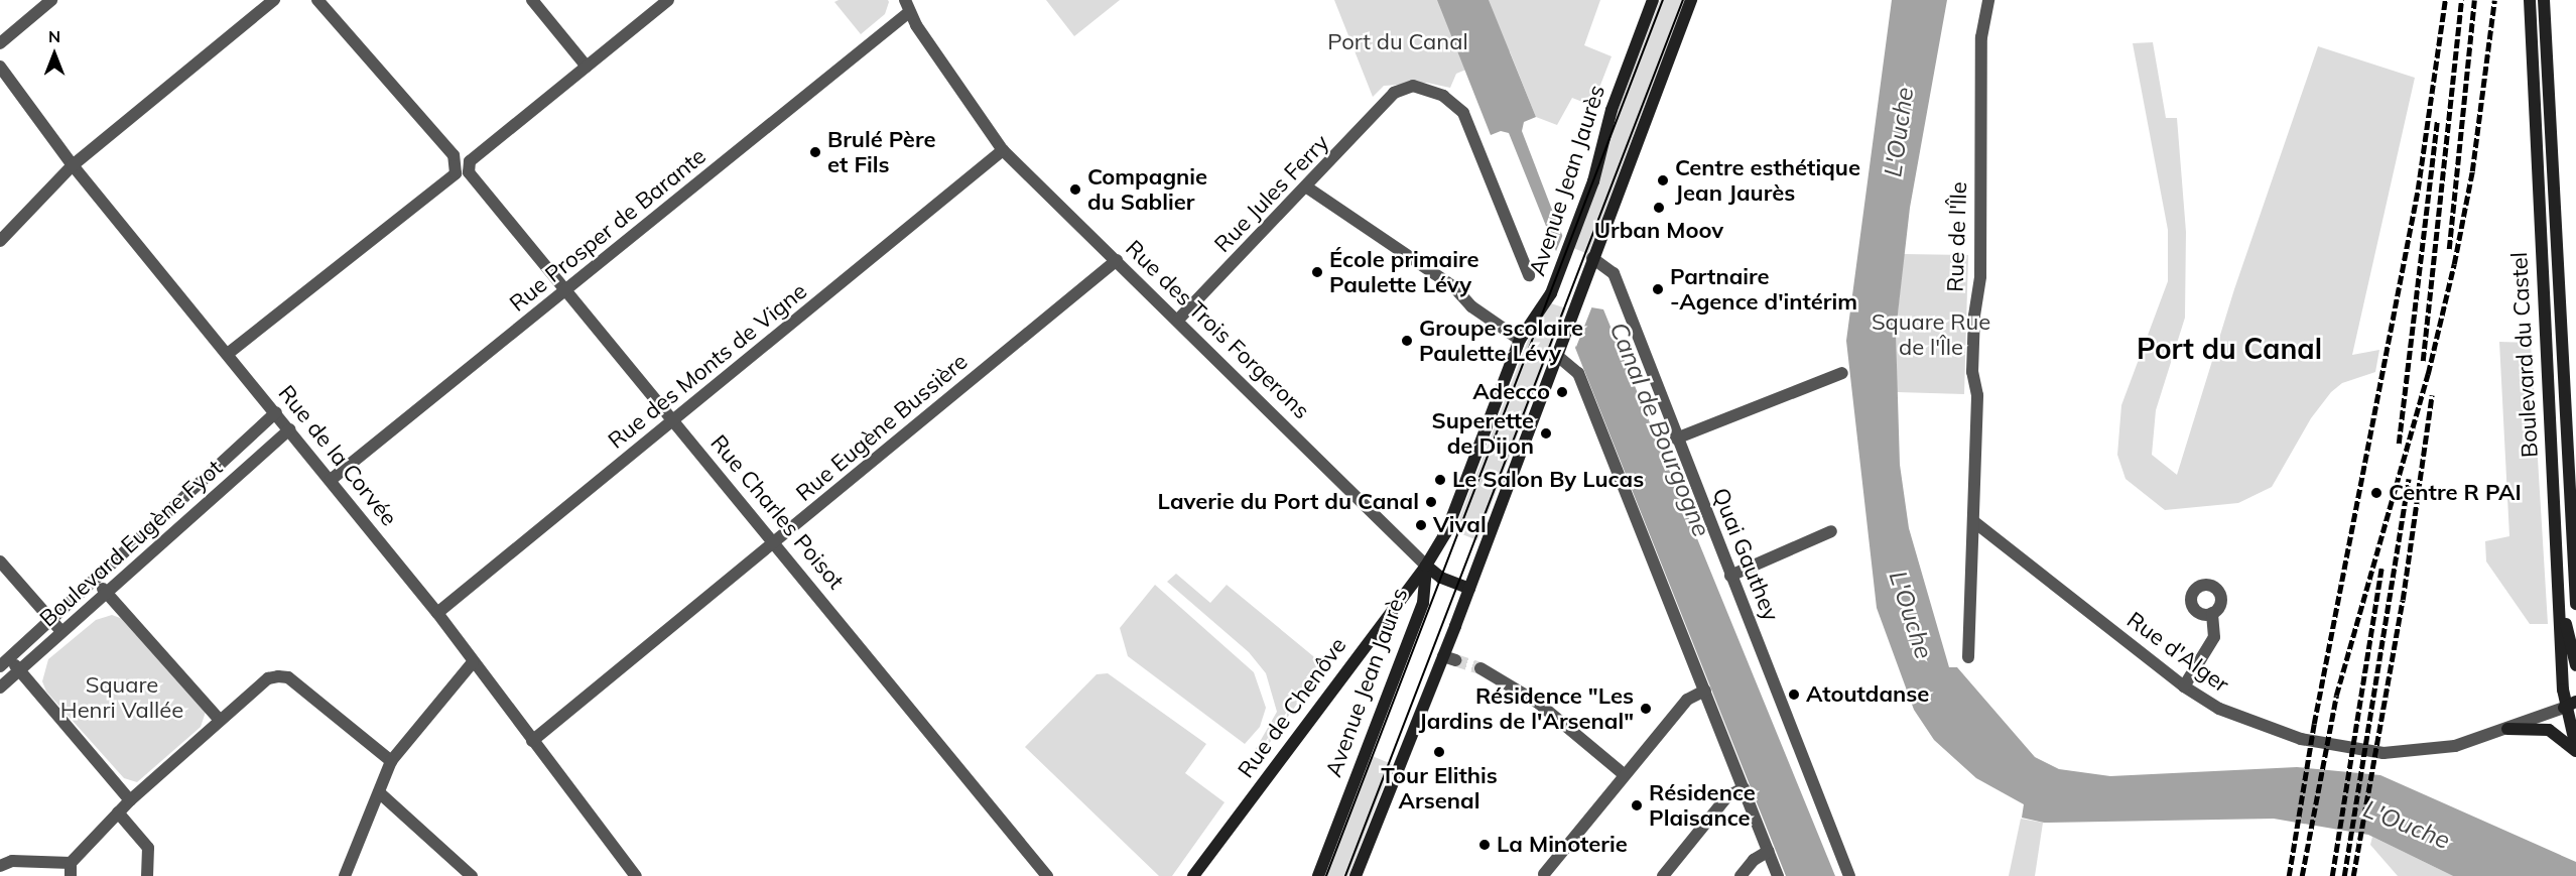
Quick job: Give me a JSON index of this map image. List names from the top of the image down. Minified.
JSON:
{"streets":{"main road":["Avenue Jean Jaurès","Boulevard du Castel","Rue de Chenôve"],"street":["Rue Jules Ferry","Rue Prosper de Barante","Rue de l'Île","Rue des Trois Forgerons","Rue des Monts de Vigne","Rue Eugène Bussière","Rue de la Corvée","Rue Charles Poisot","Boulevard Eugène Fyot","Quai Gauthey","Rue d'Alger"]},"crossings":[["Avenue Jean Jaurès","Rue des Trois Forgerons"],["Avenue Jean Jaurès","Quai Gauthey"],["Avenue Jean Jaurès","Rue de Chenôve"],["Rue Jules Ferry","Rue des Trois Forgerons"],["Rue Prosper de Barante","Rue des Trois Forgerons"],["Rue Prosper de Barante","Rue de la Corvée"],["Rue Prosper de Barante","Rue Charles Poisot"],["Rue de l'Île","Rue d'Alger"],["Rue des Trois Forgerons","Rue des Monts de Vigne"],["Rue des Trois Forgerons","Rue Eugène Bussière"],["Rue des Trois Forgerons","Rue de Chenôve"],["Boulevard du Castel","Rue d'Alger"],["Rue des Monts de Vigne","Rue de la Corvée"],["Rue des Monts de Vigne","Rue Charles Poisot"],["Rue Eugène Bussière","Rue de la Corvée"],["Rue Eugène Bussière","Rue Charles Poisot"],["Rue de la Corvée","Boulevard Eugène Fyot"]],"districts":["Port du Canal"],"water":["L'Ouche","Canal de Bourgogne"],"parks":["Port du Canal","Square Rue de l'Île","Square Henri Vallée"],"places":["Brulé Père et Fils","Centre esthétique Jean Jaurès","Compagnie du Sablier","Urban Moov","École primaire Paulette Lévy","Partnaire -Agence d'intérim","Groupe scolaire Paulette Lévy","Adecco","Superette de Dijon","Le Salon By Lucas","Centre R PAI","Laverie du Port du Canal","Vival","Atoutdanse","Résidence \"Les Jardins de l'Arsenal\"","Tour Elithis Arsenal","Résidence Plaisance","La Minoterie"],"north":"top"}
